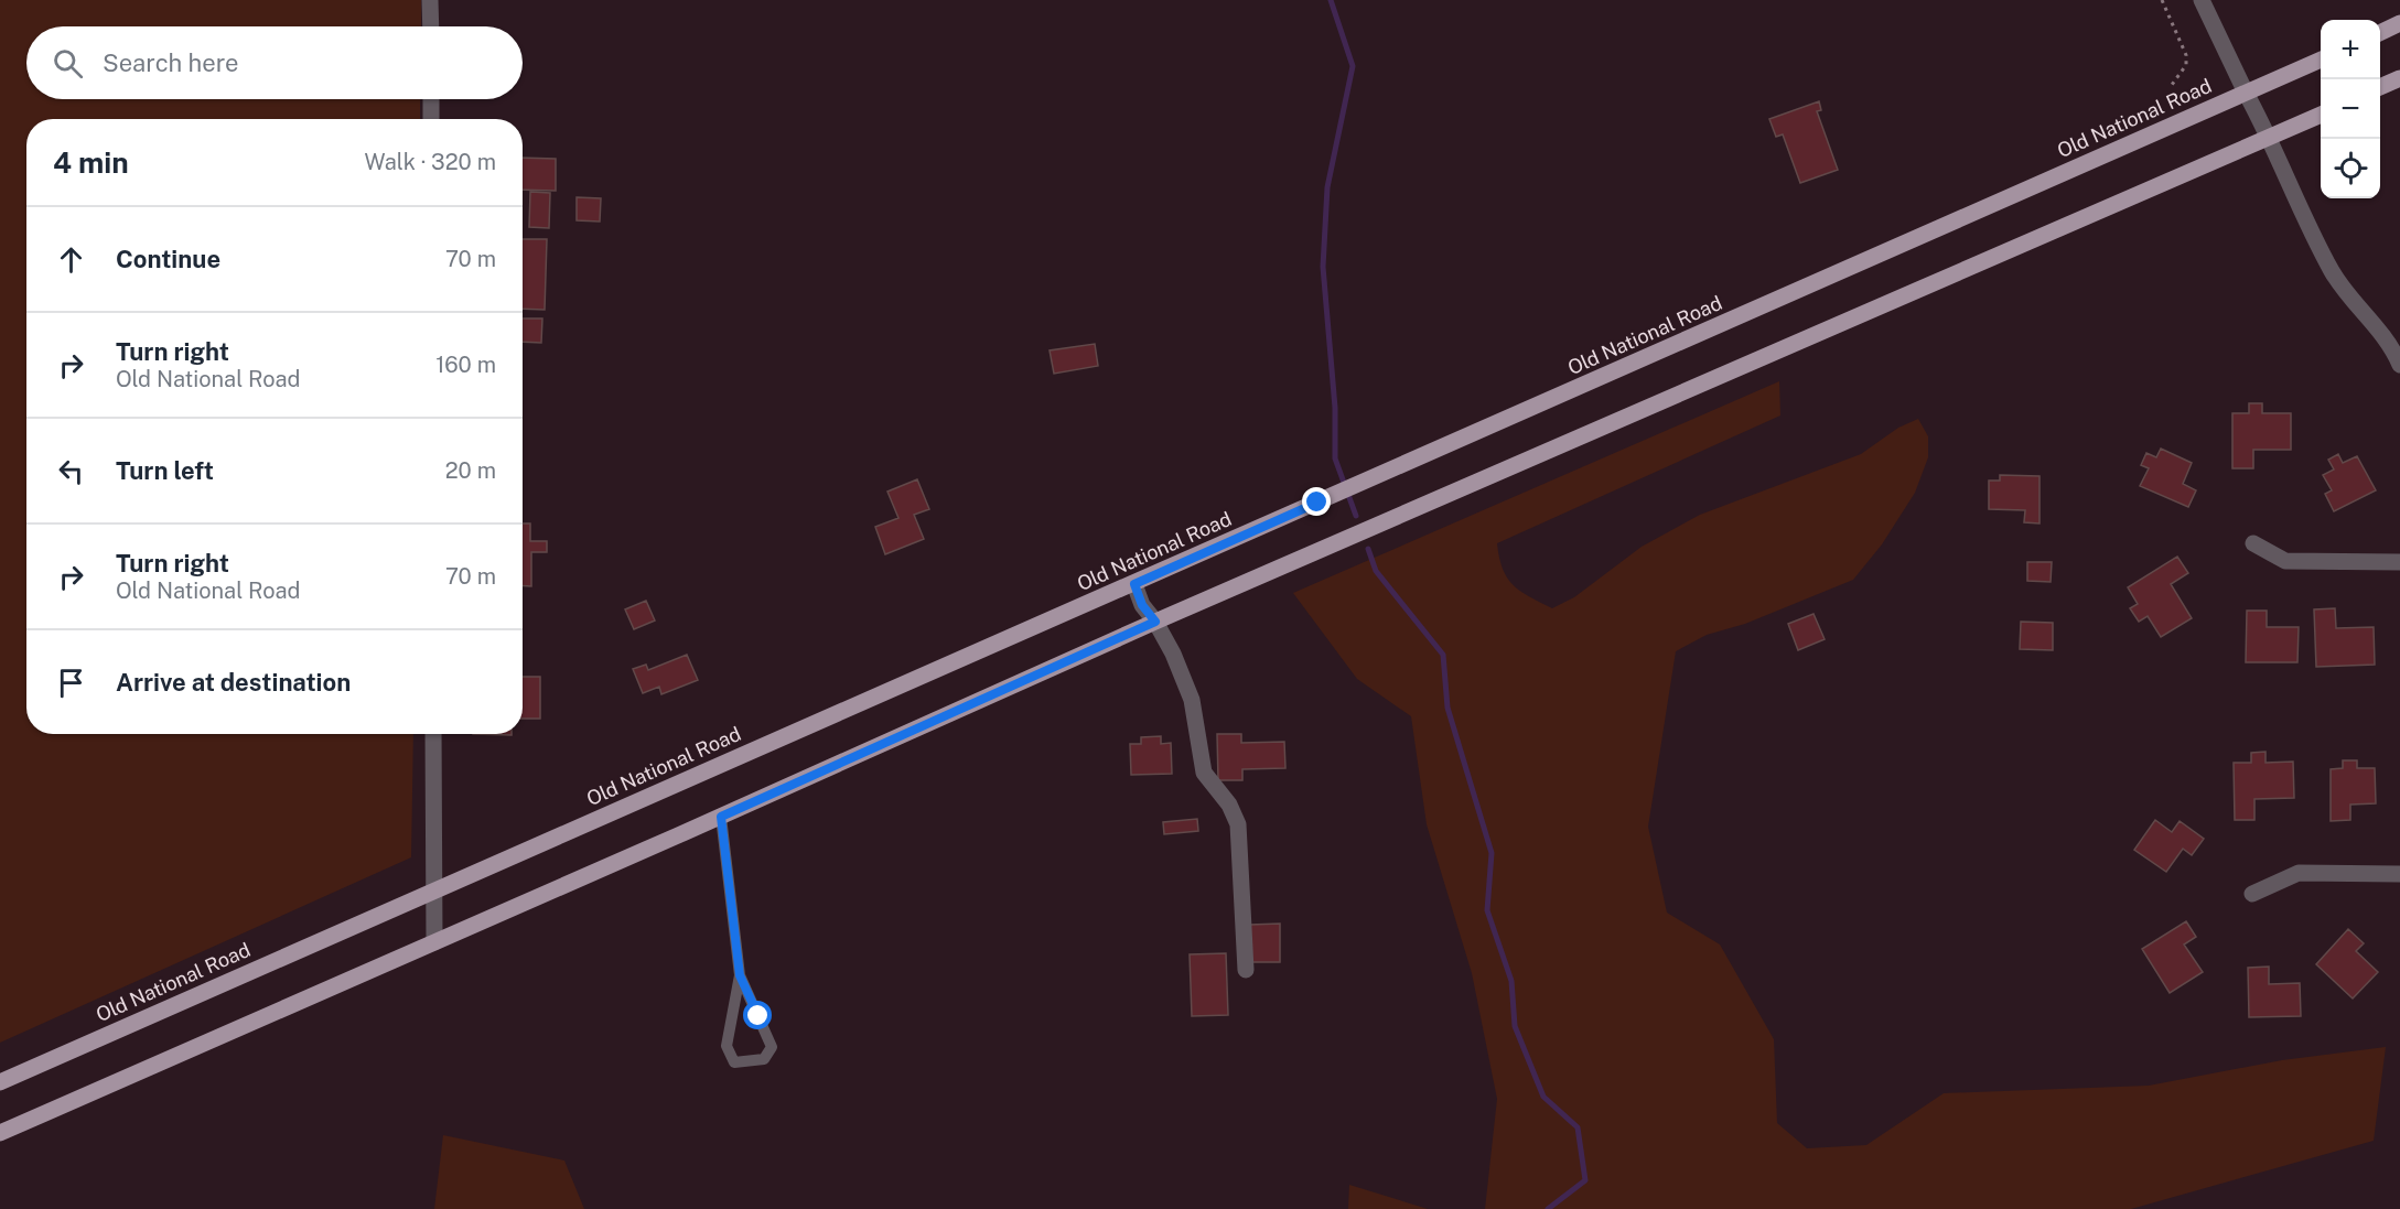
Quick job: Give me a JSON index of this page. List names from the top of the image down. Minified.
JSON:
{"streets":{"main road":["Old National Road"]},"page":{"map_buttons":["+","−"],"search":"Search here","heading":["4 min","Walk · 320 m"],"list":[["Continue","70 m"],["Turn right","Old National Road","160 m"],["Turn left","20 m"],["Turn right","Old National Road","70 m"],"Arrive at destination"]}}
